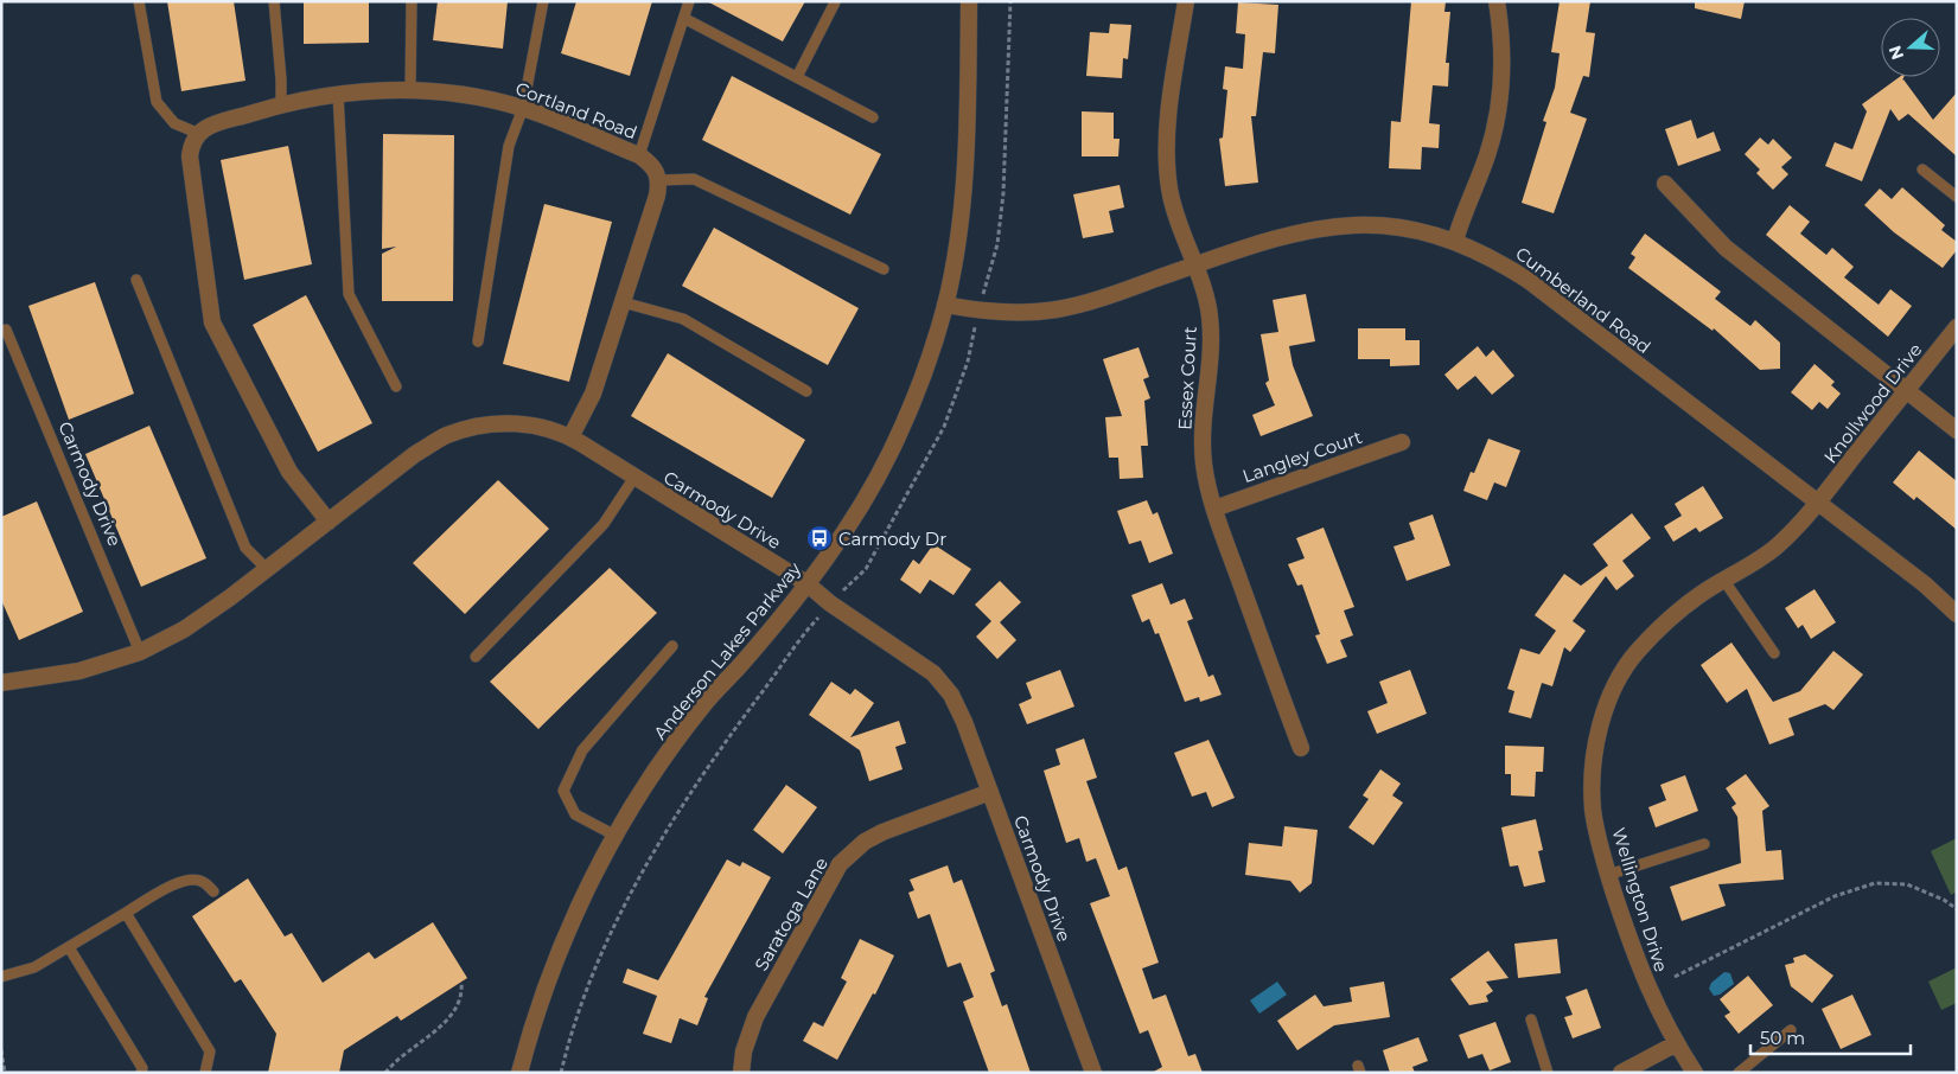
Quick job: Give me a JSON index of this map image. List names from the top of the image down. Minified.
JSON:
{"streets":{"street":["Cortland Road","Cumberland Road","Essex Court","Knollwood Drive","Langley Court","Carmody Drive","Anderson Lakes Parkway","Wellington Drive","Saratoga Lane"]},"crossings":[["Cumberland Road","Essex Court"],["Cumberland Road","Knollwood Drive"],["Cumberland Road","Anderson Lakes Parkway"],["Cumberland Road","Wellington Drive"],["Essex Court","Langley Court"],["Knollwood Drive","Wellington Drive"],["Carmody Drive","Anderson Lakes Parkway"],["Carmody Drive","Saratoga Lane"]],"places":{"bus stop":["Carmody Dr"]},"scale_bar":"50 m","north":"left"}
